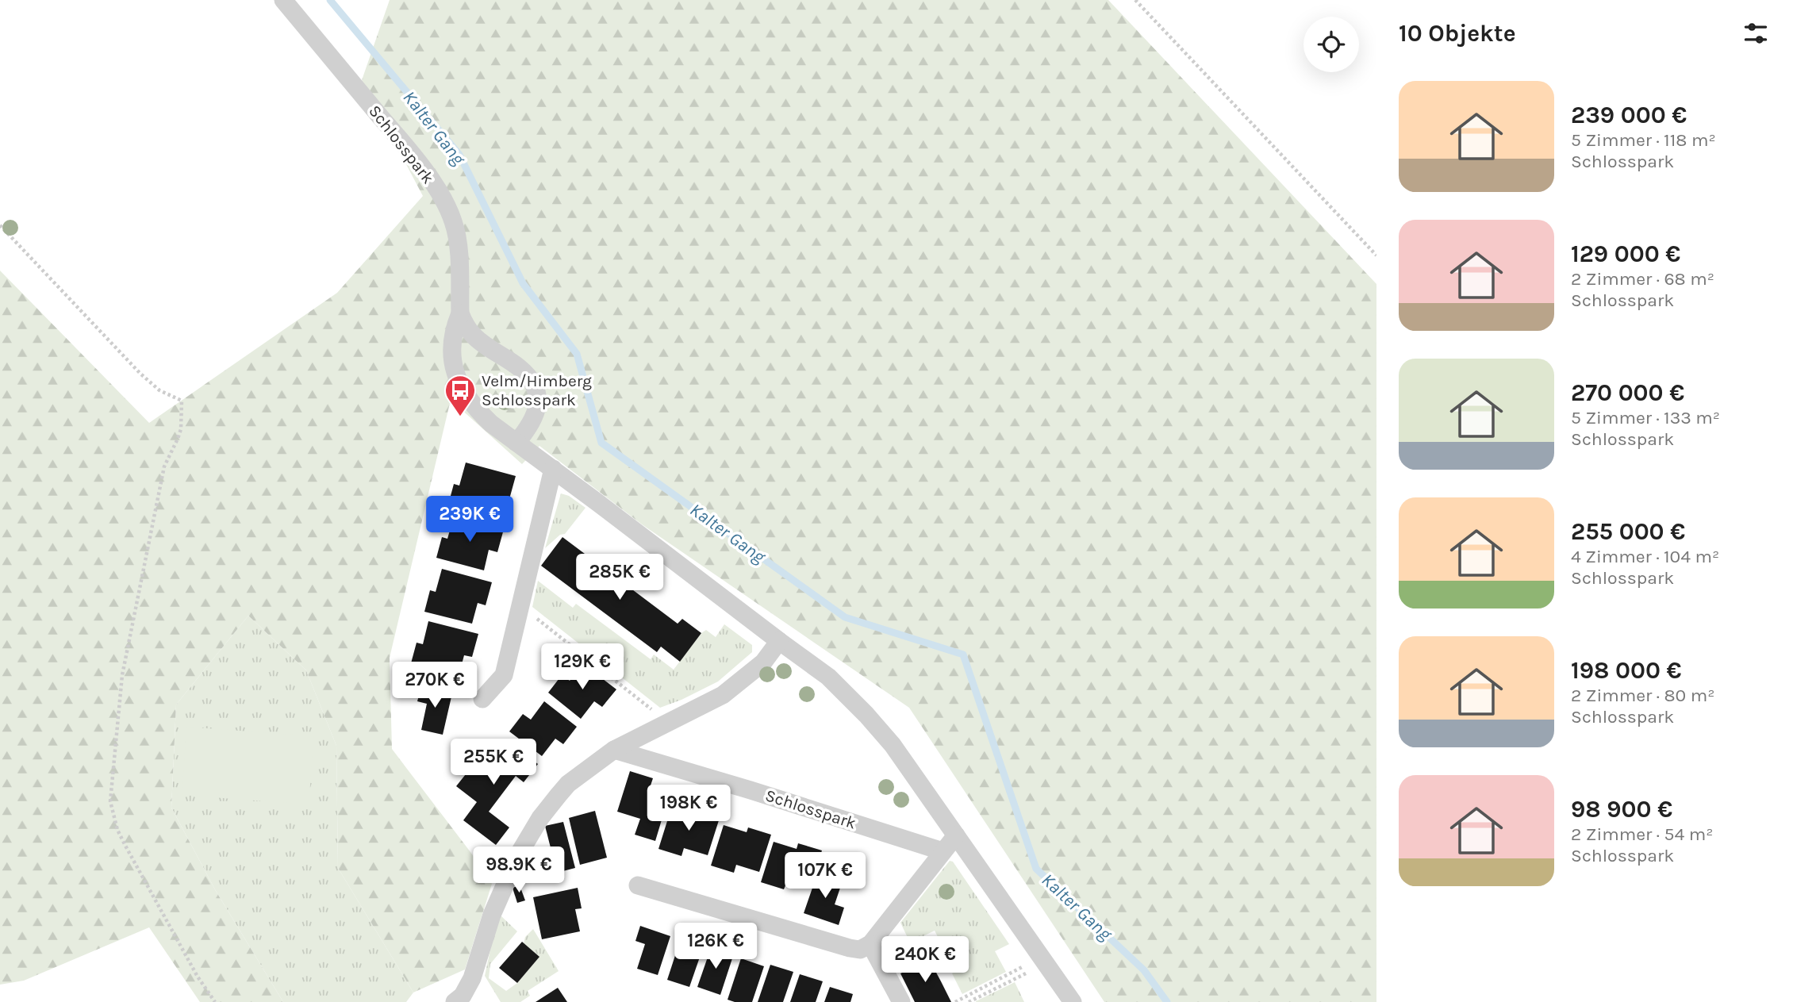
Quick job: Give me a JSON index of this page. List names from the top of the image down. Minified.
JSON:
{"streets":{"street":["Schlosspark"]},"water":["Kalter Gang"],"places":{"bus stop":["Velm/Himberg Schlosspark"]},"page":{"heading":"10 Objekte","list":[{"name":"239 000 €","note":"5 Zimmer · 118 m² · Schlosspark"},{"name":"129 000 €","note":"2 Zimmer · 68 m² · Schlosspark"},{"name":"270 000 €","note":"5 Zimmer · 133 m² · Schlosspark"},{"name":"255 000 €","note":"4 Zimmer · 104 m² · Schlosspark"},{"name":"198 000 €","note":"2 Zimmer · 80 m² · Schlosspark"},{"name":"98 900 €","note":"2 Zimmer · 54 m² · Schlosspark"}],"price":["239K €","285K €","129K €","270K €","255K €","198K €","98.9K €","107K €","126K €","240K €"]}}
